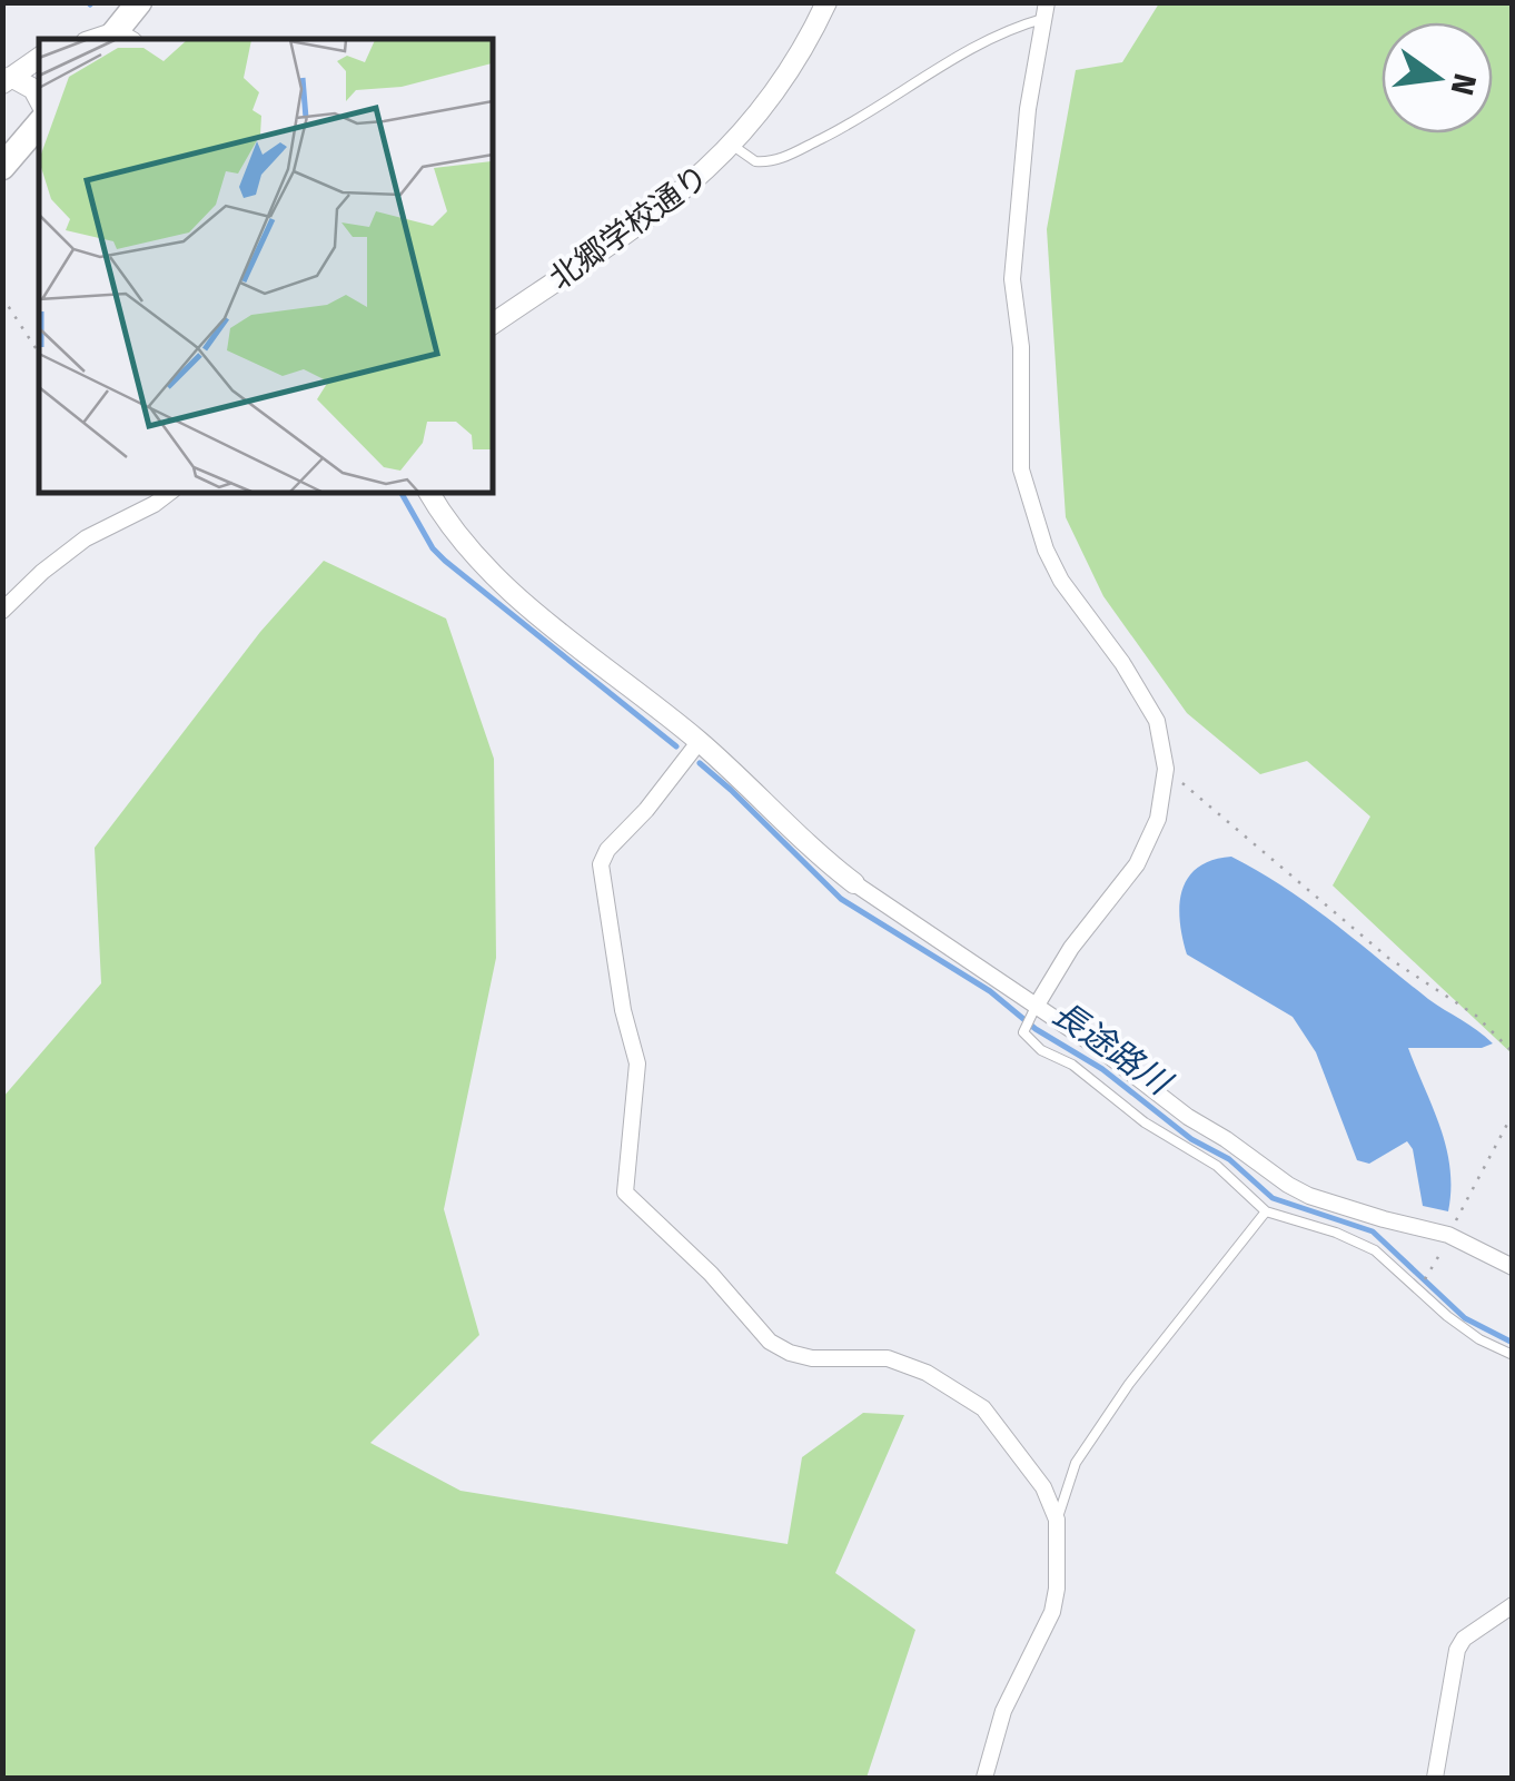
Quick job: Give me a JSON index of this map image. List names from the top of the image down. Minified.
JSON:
{"streets":{"street":["北郷学校通り"]},"water":["長途路川"],"north":"right"}
